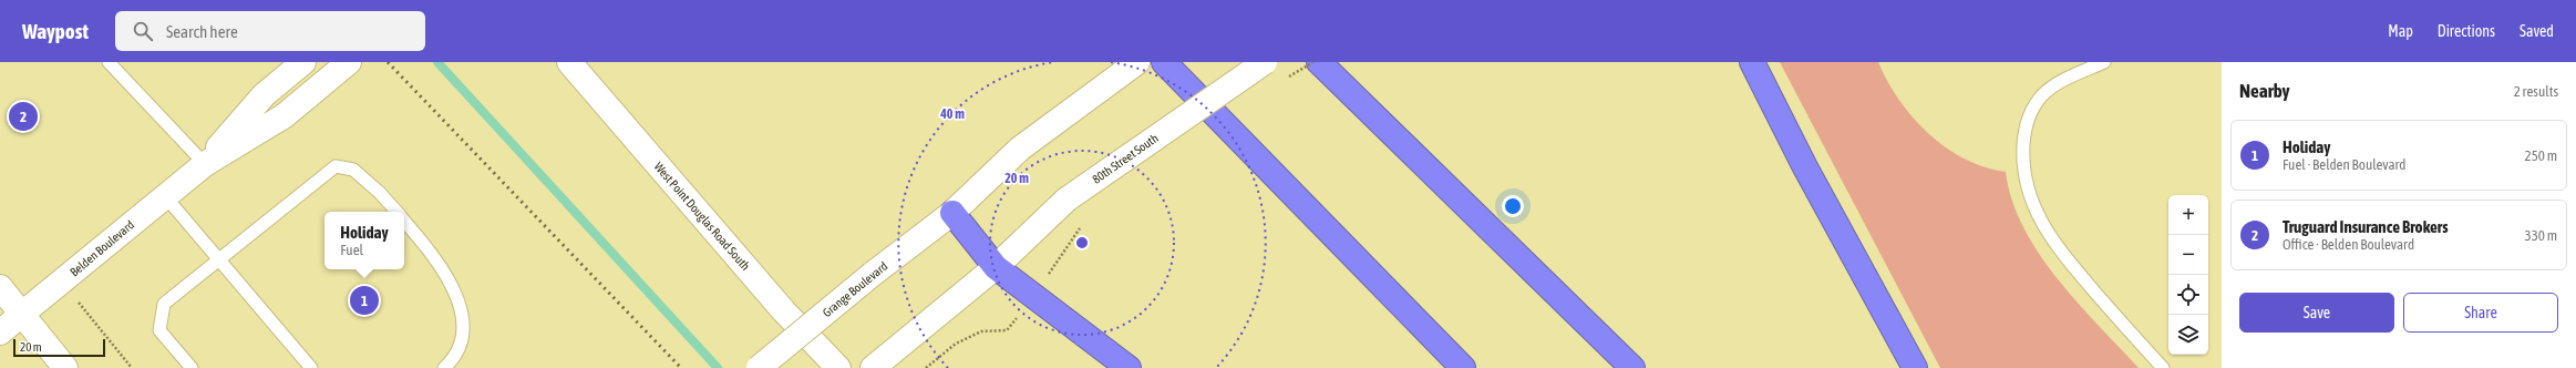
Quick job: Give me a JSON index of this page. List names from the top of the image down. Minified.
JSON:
{"streets":{"street":["80th Street South","West Point Douglas Road South","Belden Boulevard","Grange Boulevard"]},"scale_bar":"20 m","page":{"header":"Waypost","search":"Search here","nav":["Map","Directions","Saved"],"heading":["Nearby","2 results"],"pins":["2","1"],"list":[{"mark":"1","name":"Holiday","note":"Fuel · Belden Boulevard","value":"250 m"},{"mark":"2","name":"Truguard Insurance Brokers","note":"Office · Belden Boulevard","value":"330 m"}],"map_buttons":["+","−"],"popup":["Holiday","Fuel"],"buttons":["Save","Share"],"scale":"20 m"},"rings":["40 m","20 m"]}
